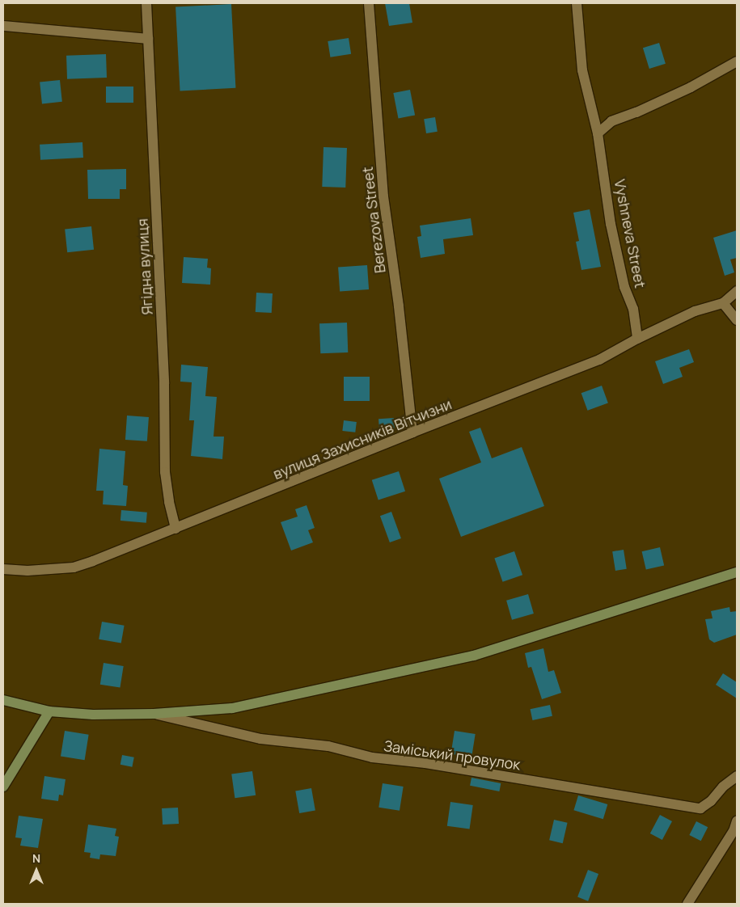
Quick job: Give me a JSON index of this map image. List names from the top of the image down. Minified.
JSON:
{"streets":{"street":["Berezova Street","Vyshneva Street","Ягідна вулиця","вулиця Захисників Вітчизни","Заміський провулок"]},"crossings":[["Berezova Street","вулиця Захисників Вітчизни"],["Vyshneva Street","вулиця Захисників Вітчизни"],["Ягідна вулиця","вулиця Захисників Вітчизни"]],"north":"top"}
